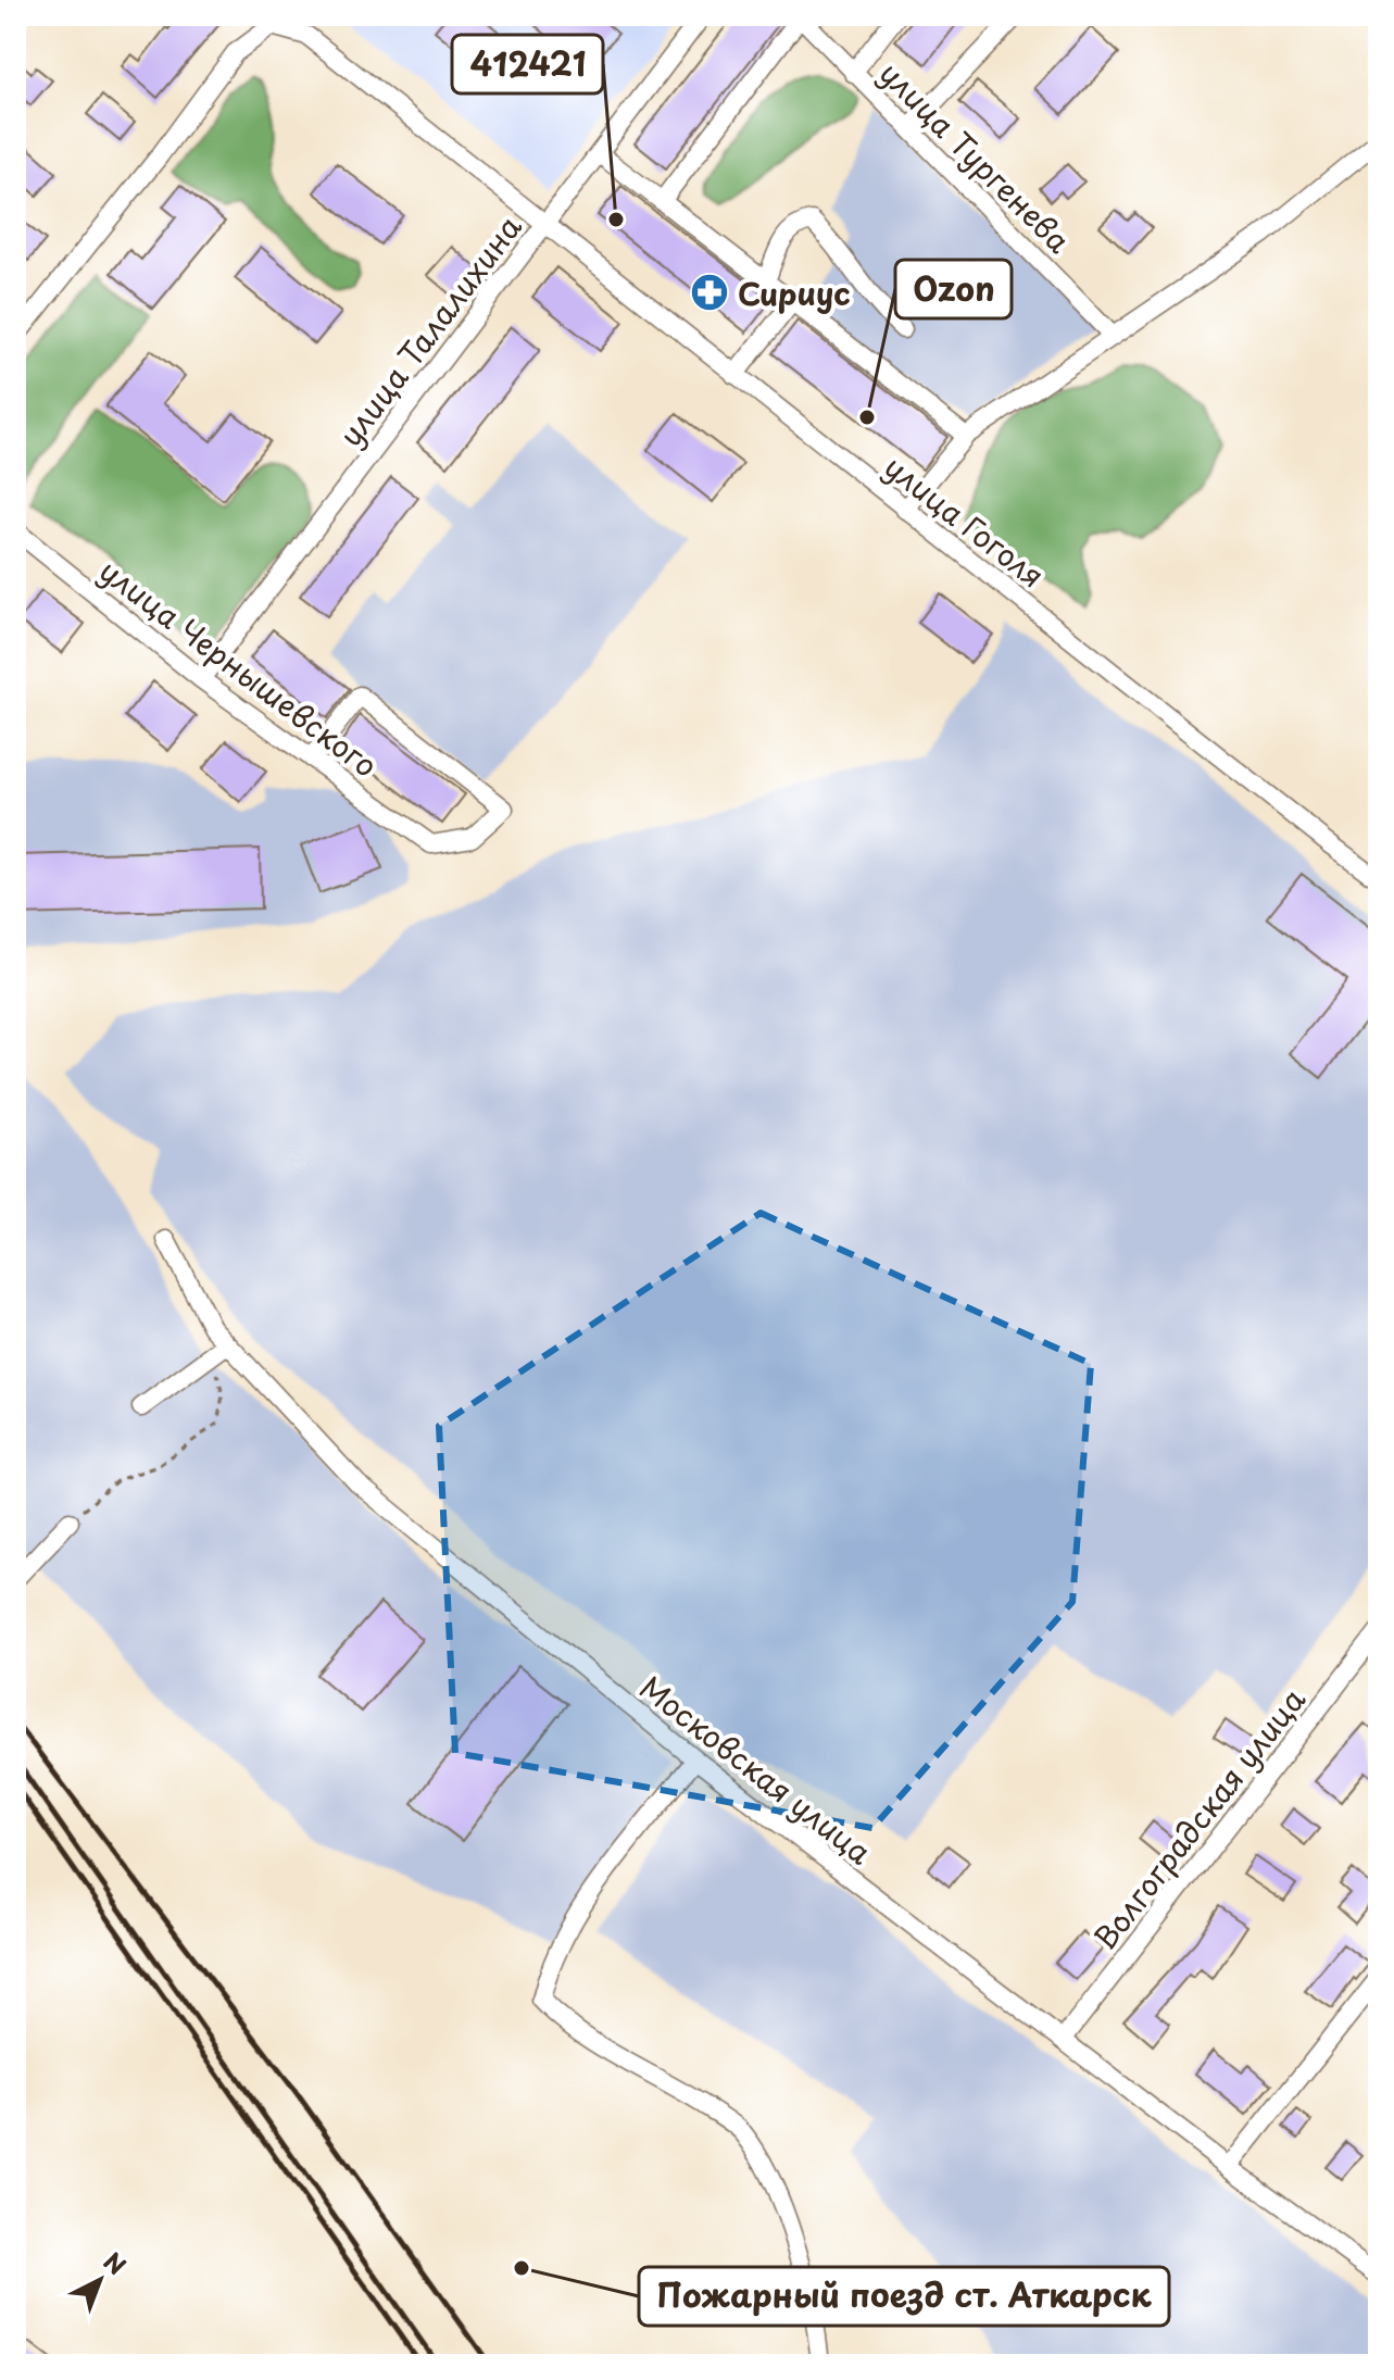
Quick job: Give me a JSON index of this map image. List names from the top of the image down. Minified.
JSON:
{"streets":{"street":["улица Тургенева","улица Талалихина","улица Гоголя","улица Чернышевского","Московская улица","Волгоградская улица"]},"crossings":[["улица Талалихина","улица Гоголя"],["улица Талалихина","улица Чернышевского"],["Московская улица","Волгоградская улица"]],"places":{"other":["412421","Ozon","Пожарный поезд ст. Аткарск"],"pharmacy":["Сириус"]},"north":"top right"}
